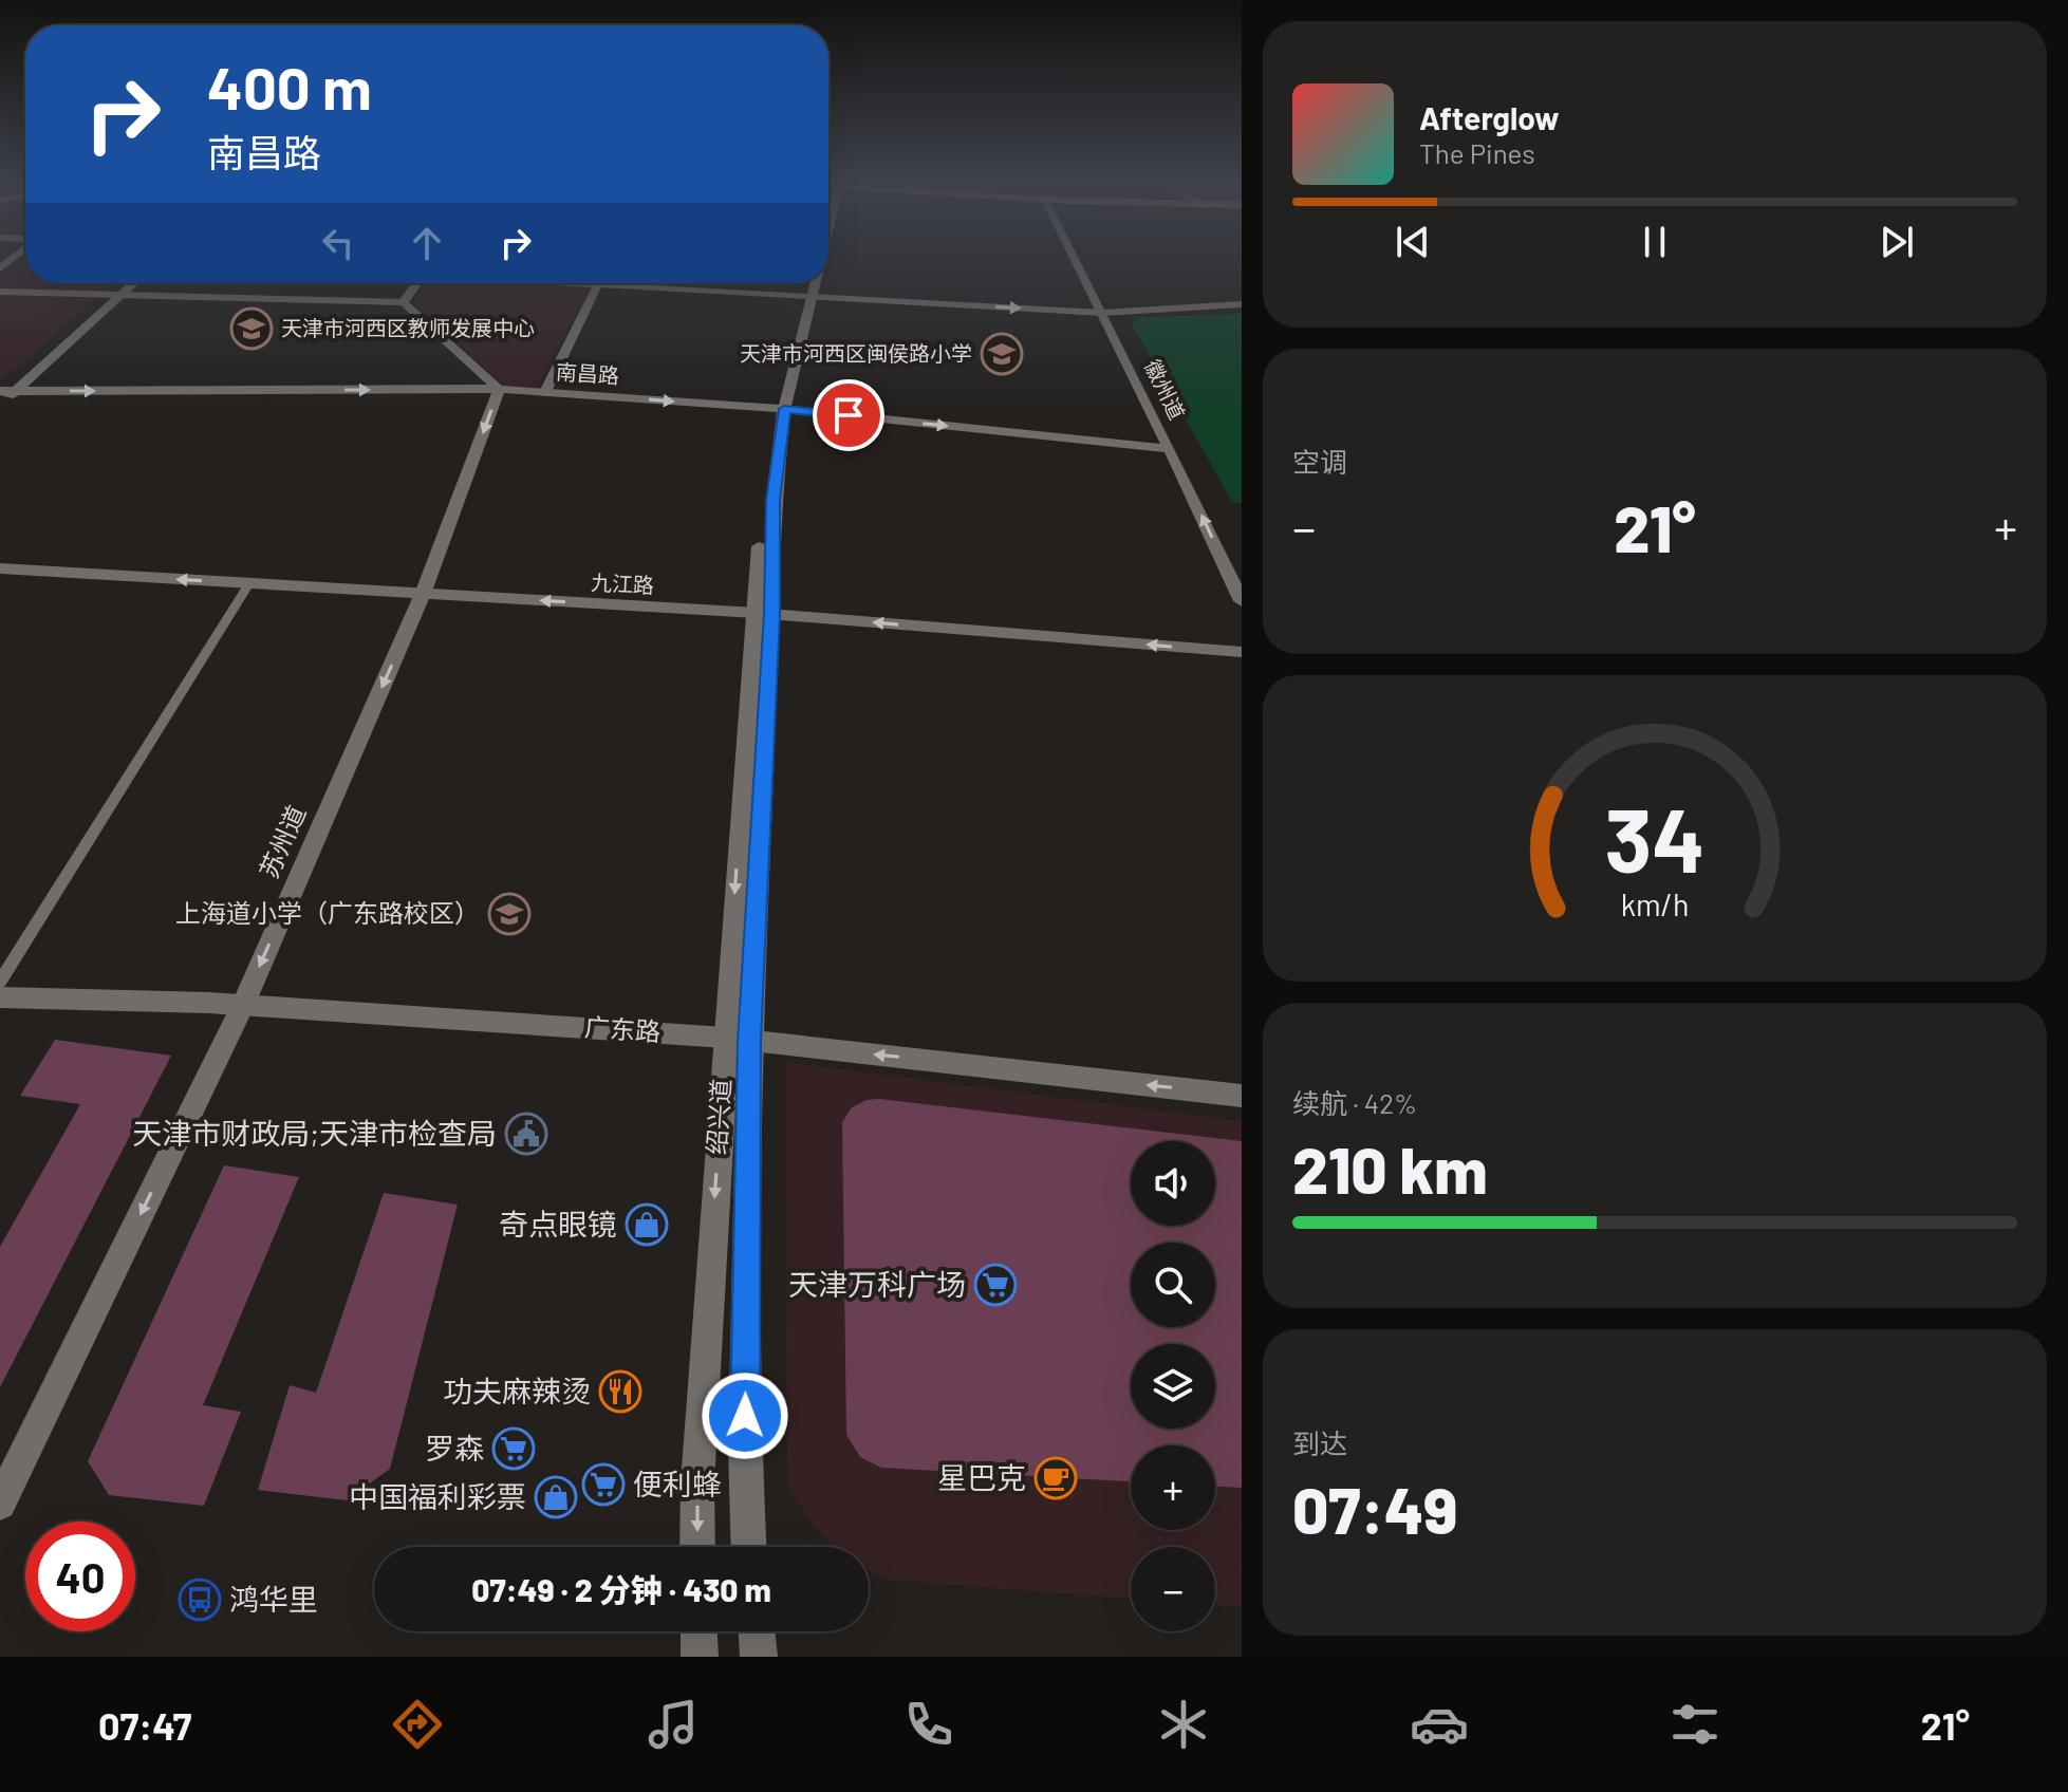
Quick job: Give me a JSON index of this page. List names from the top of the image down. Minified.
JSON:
{"streets":{"street":["南昌路","徽州道","九江路","苏州道","广东路","绍兴道"]},"crossings":[["南昌路","徽州道"],["南昌路","苏州道"],["南昌路","绍兴道"],["九江路","苏州道"],["九江路","绍兴道"],["苏州道","广东路"],["广东路","绍兴道"]],"one_way":["徽州道","九江路","苏州道","广东路"],"places":{"school or university":["天津市河西区教师发展中心","天津市河西区闽侯路小学","上海道小学（广东路校区）"],"public building":["天津市财政局;天津市检查局"],"shop":["奇点眼镜","中国福利彩票"],"supermarket":["天津万科广场","罗森","便利蜂"],"restaurant":["功夫麻辣烫"],"cafe":["星巴克"],"bus stop":["鸿华里"]},"page":{"turn":["400 m","南昌路"],"song":["Afterglow","The Pines"],"tile":["空调",["续航 · 42%","210 km"],["到达","07:49"]],"heat":["−","21°","+"],"map_buttons":["+","−"],"limit":"40","trip":"07:49 · 2 分钟 · 430 m","tabs":["07:47","21°"],"gauge":["34","km/h"]}}
